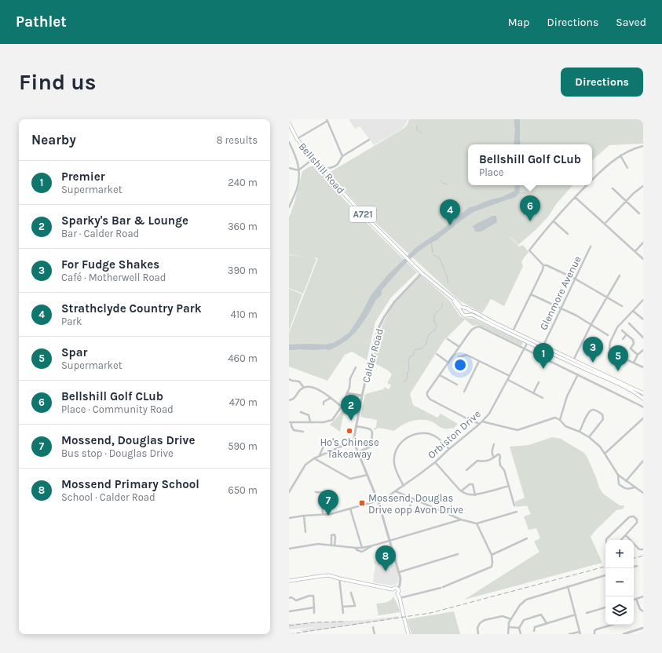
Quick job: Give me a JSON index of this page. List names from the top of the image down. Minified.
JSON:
{"streets":{"main road":["Bellshill Road","A721"],"street":["Glenmore Avenue","Calder Road","Orbiston Drive"]},"crossings":[["Bellshill Road","A721"],["Bellshill Road","Calder Road"],["A721","Glenmore Avenue"],["A721","Calder Road"]],"places":{"other":["Ho's Chinese Takeaway"],"transit":["Mossend, Douglas Drive opp Avon Drive"]},"page":{"header":"Pathlet","nav":["Map","Directions","Saved"],"buttons":"Directions","title":"Find us","heading":["Nearby","8 results"],"popup":["Bellshill Golf CLub","Place"],"list":[{"mark":"1","name":"Premier","note":"Supermarket","value":"240 m"},{"mark":"2","name":"Sparky's Bar & Lounge","note":"Bar · Calder Road","value":"360 m"},{"mark":"3","name":"For Fudge Shakes","note":"Café · Motherwell Road","value":"390 m"},{"mark":"4","name":"Strathclyde Country Park","note":"Park","value":"410 m"},{"mark":"5","name":"Spar","note":"Supermarket","value":"460 m"},{"mark":"6","name":"Bellshill Golf CLub","note":"Place · Community Road","value":"470 m"},{"mark":"7","name":"Mossend, Douglas Drive","note":"Bus stop · Douglas Drive","value":"590 m"},{"mark":"8","name":"Mossend Primary School","note":"School · Calder Road","value":"650 m"}],"pins":["6","4","3","1","5","2","7","8"],"map_buttons":["+","−"]}}
